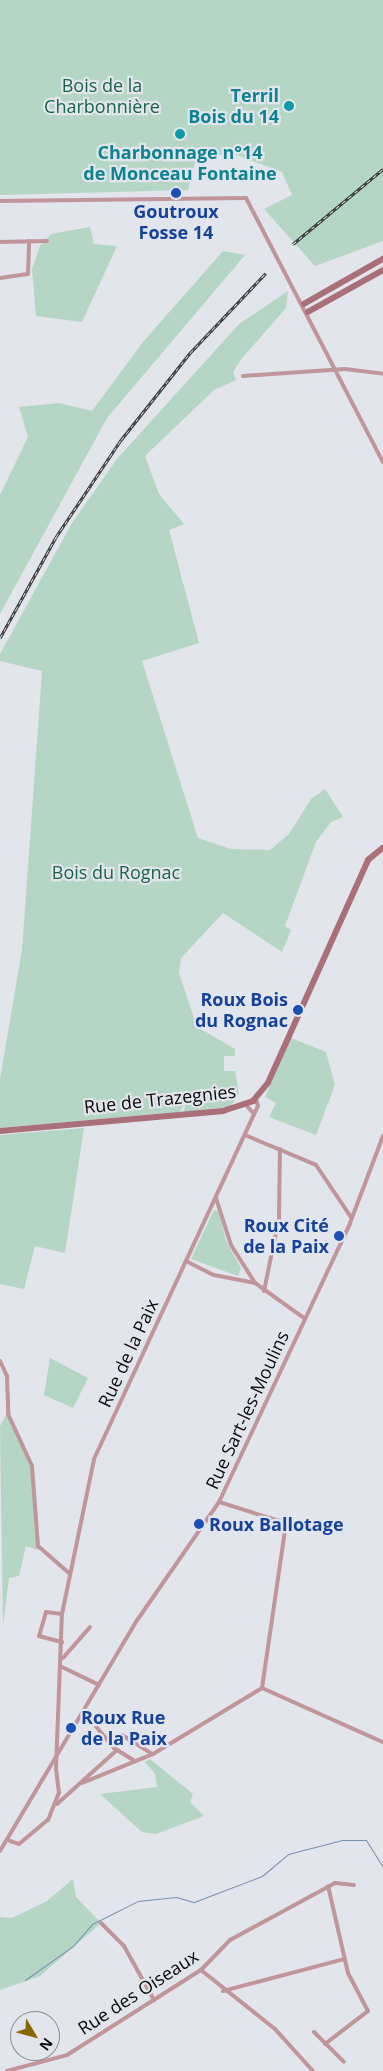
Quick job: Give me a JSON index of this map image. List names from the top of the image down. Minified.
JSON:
{"streets":{"main road":["Rue de Trazegnies"],"street":["Rue de la Paix","Rue Sart-les-Moulins","Rue des Oiseaux"]},"crossings":[["Rue de Trazegnies","Rue de la Paix"],["Rue de la Paix","Rue Sart-les-Moulins"]],"parks":["Bois de la Charbonnière","Bois du Rognac"],"places":["Terril Bois du 14","Charbonnage n°14 de Monceau Fontaine","Goutroux Fosse 14","Roux Bois du Rognac","Roux Cité de la Paix","Roux Ballotage","Roux Rue de la Paix"],"north":"bottom right"}
